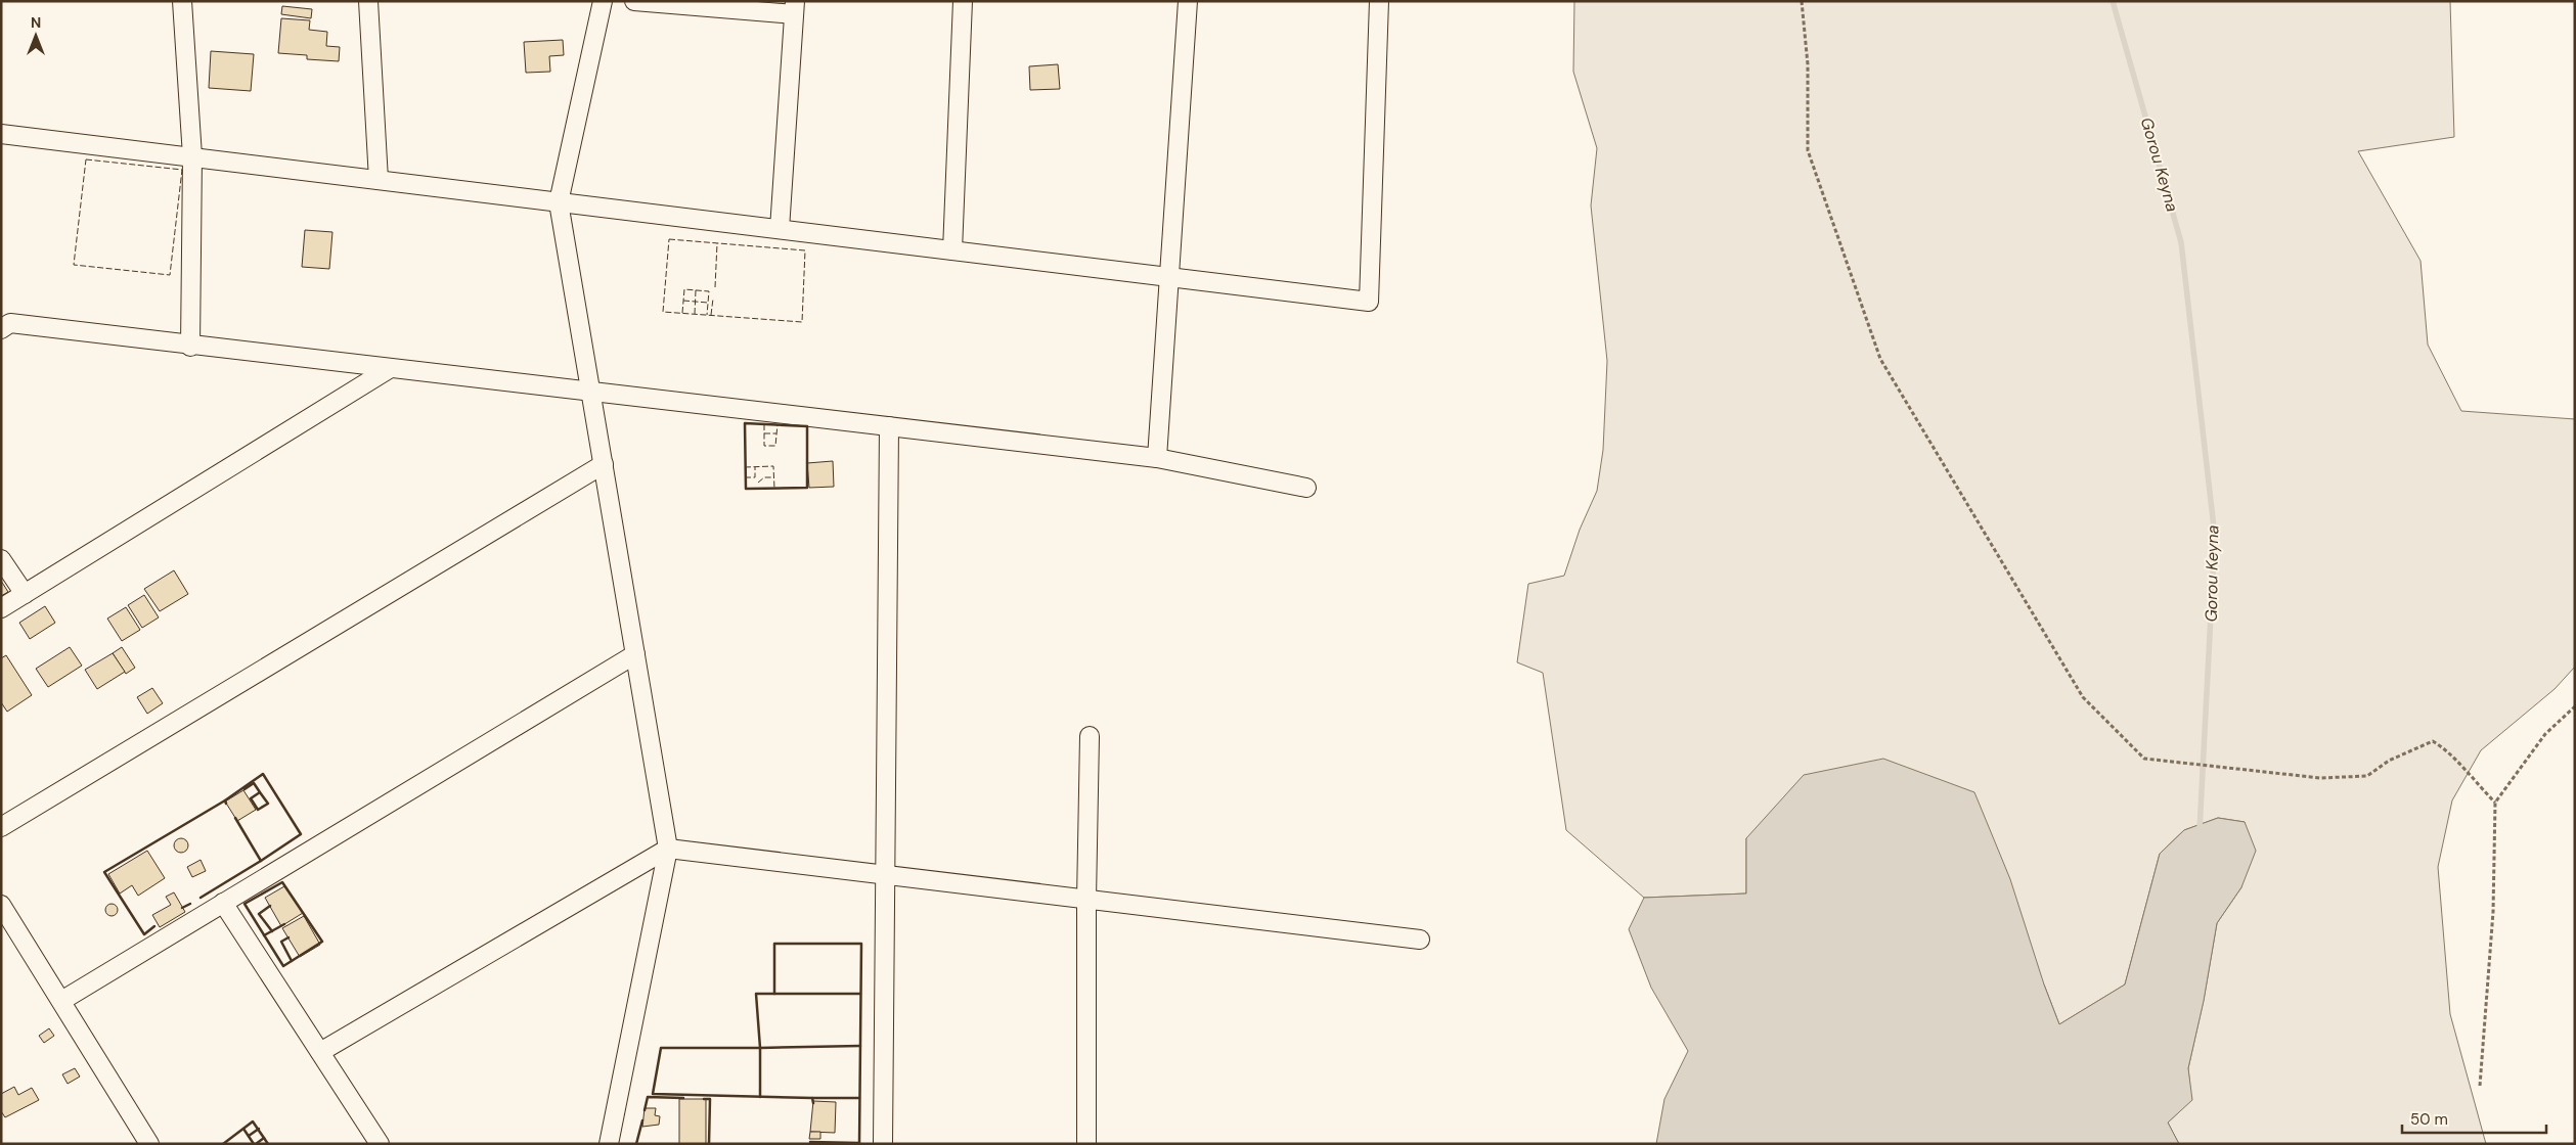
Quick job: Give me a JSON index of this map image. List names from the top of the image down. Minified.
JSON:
{"water":["Gorou Keyna"],"scale_bar":"50 m","north":"top"}
